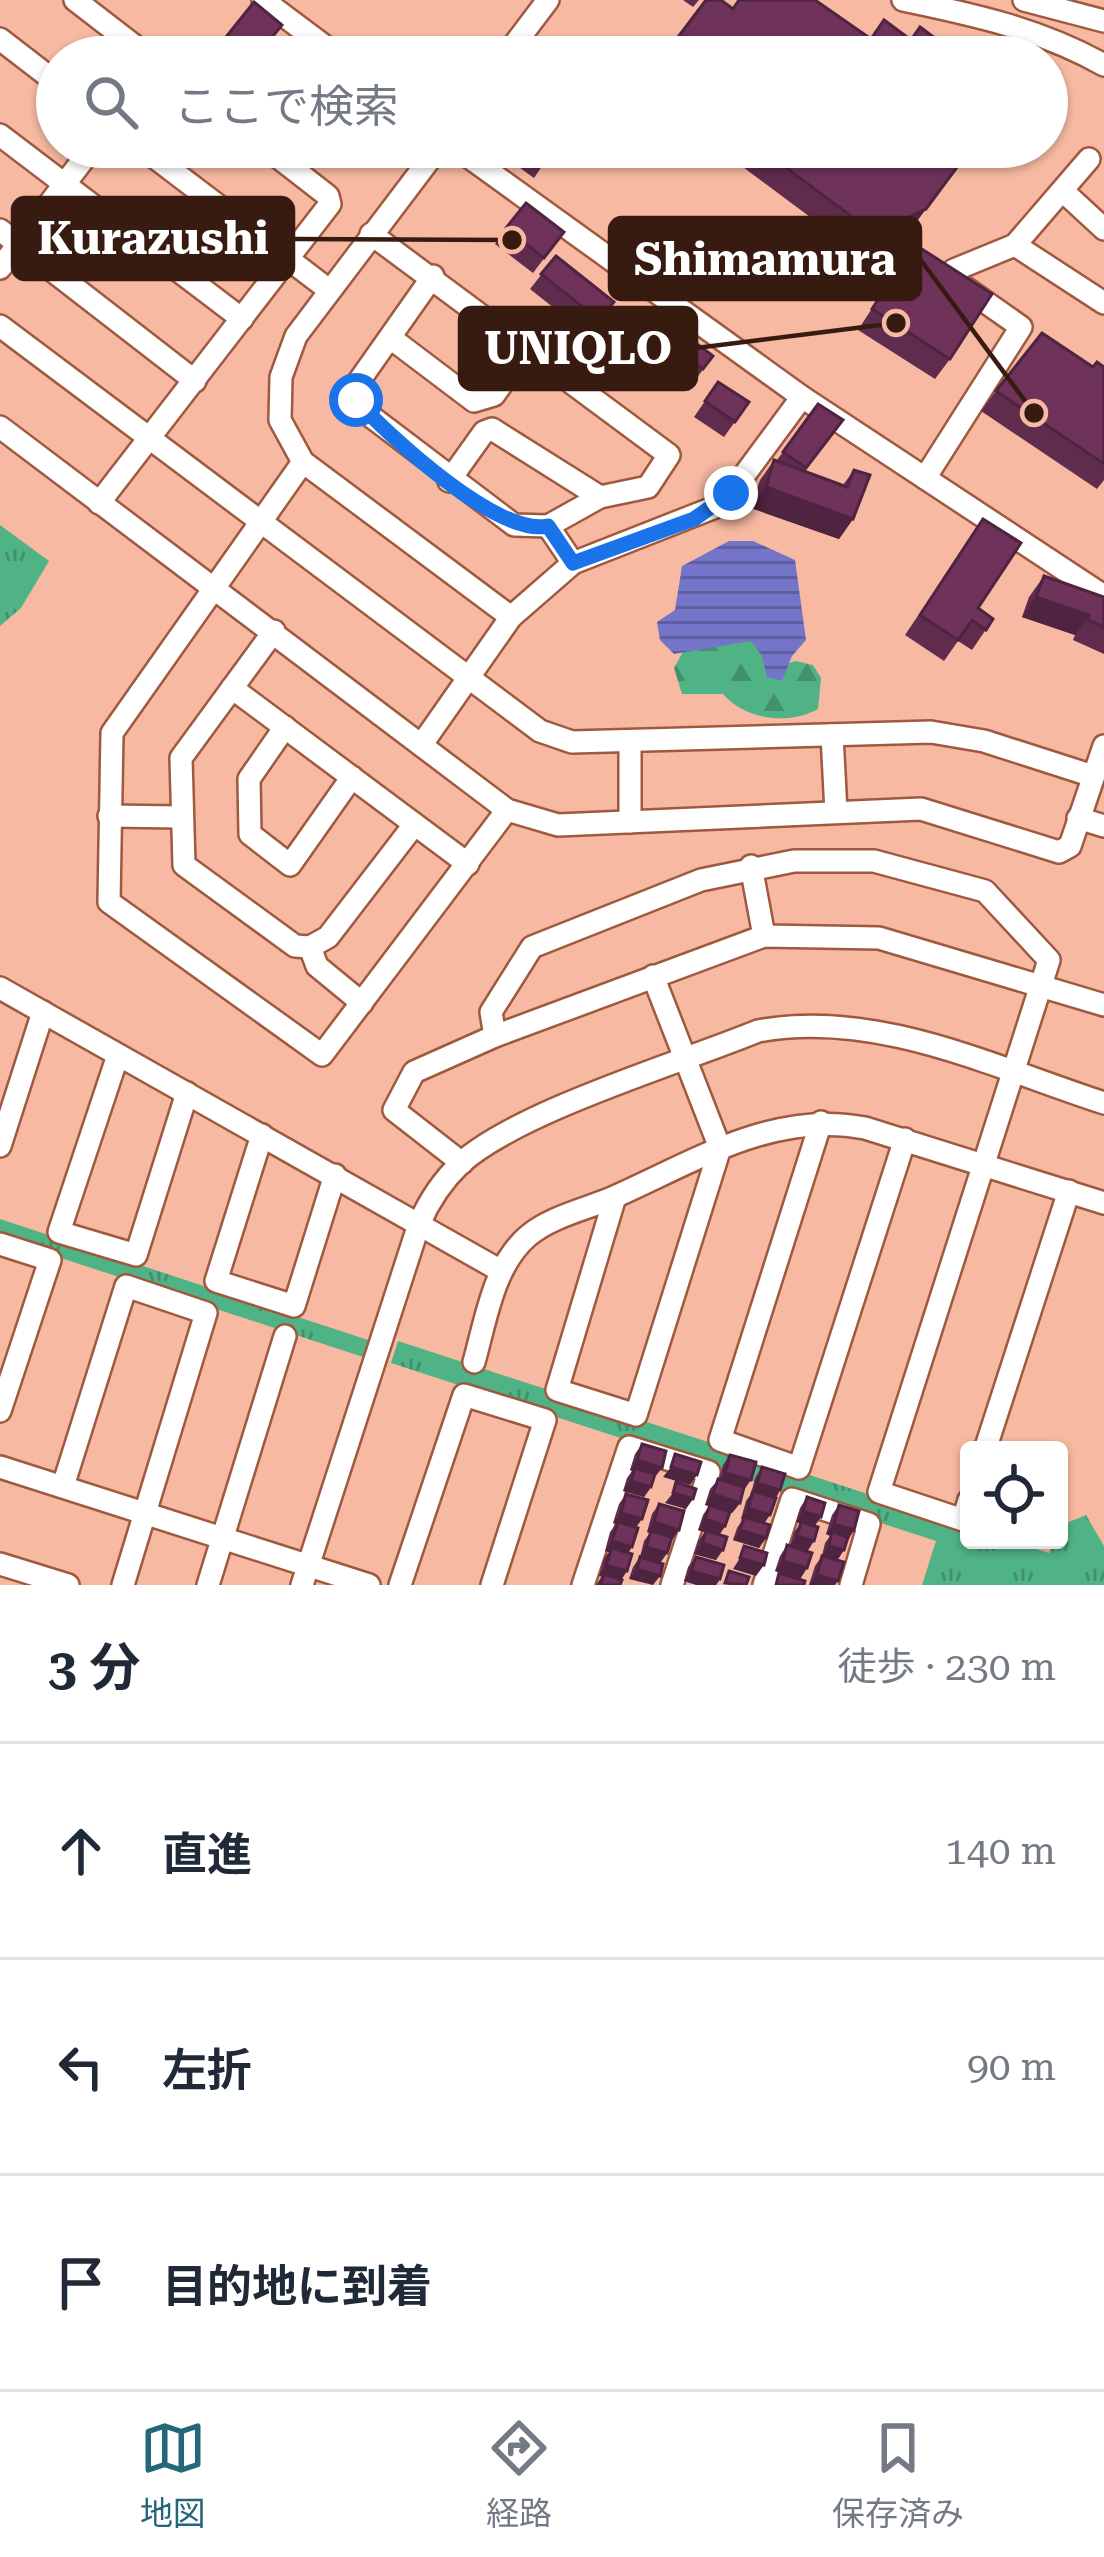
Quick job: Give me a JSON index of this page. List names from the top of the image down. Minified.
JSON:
{"places":["Kurazushi","UNIQLO","Shimamura"],"page":{"search":"ここで検索","heading":["3 分","徒歩 · 230 m"],"list":[["直進","140 m"],["左折","90 m"],"目的地に到着"],"nav":["地図","経路","保存済み"]}}
